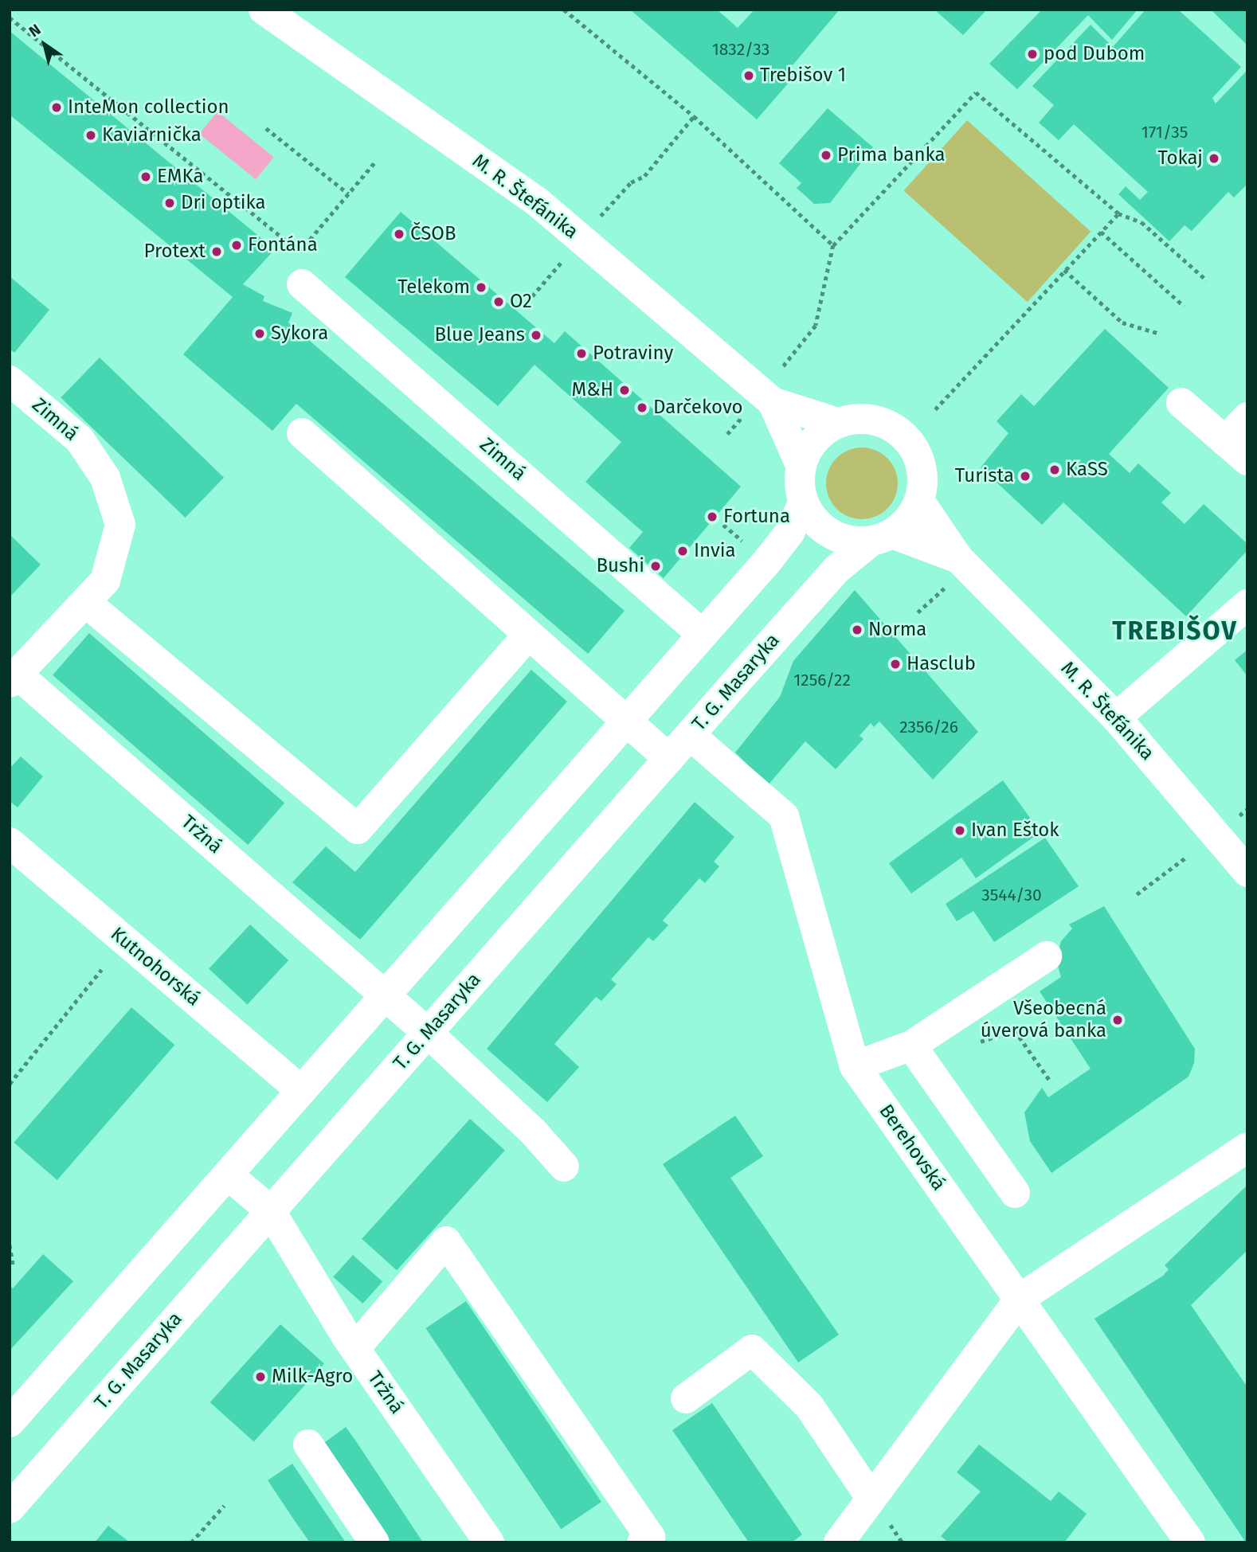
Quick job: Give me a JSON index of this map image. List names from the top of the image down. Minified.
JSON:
{"streets":{"street":["M. R. Štefánika","Zimná","T. G. Masaryka","Tržná","Kutnohorská","Berehovská"]},"crossings":[["M. R. Štefánika","T. G. Masaryka"],["T. G. Masaryka","Tržná"],["T. G. Masaryka","Berehovská"]],"districts":["TREBIŠOV"],"places":["pod Dubom","Trebišov 1","InteMon collection","Kaviarnička","Prima banka","Tokaj","EMKa","Dri optika","ČSOB","Fontána","Protext","Telekom","O2","Sykora","Blue Jeans","Potraviny","M&H","Darčekovo","KaSS","Turista","Fortuna","Invia","Bushi","Norma","Hasclub","Ivan Eštok","Všeobecná úverová banka","Milk-Agro"],"house_numbers":["1832/33","171/35","1256/22","2356/26","3544/30"],"north":"top left"}
